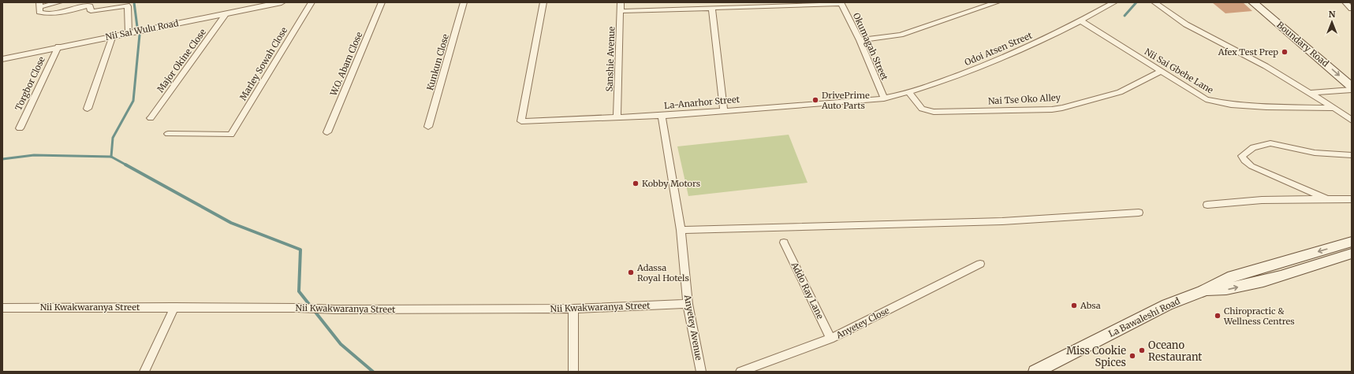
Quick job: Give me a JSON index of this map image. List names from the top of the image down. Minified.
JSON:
{"streets":{"main road":["Boundary Road","La Bawaleshi Road"],"street":["Nii Sai Wulu Road","Okumagah Street","Odoi Atsen Street","Sanshie Avenue","Major Okine Close","Kunkun Close","Marley Sowah Close","W.O. Abam Close","Nii Sai Gbehe Lane","Torgbor Close","Nai Tse Oko Alley","La-Anarhor Street","Addo Ray Lane","Nii Kwakwaranya Street","Anyetey Close","Anyetey Avenue"]},"crossings":[["Nii Sai Wulu Road","Major Okine Close"],["Nii Sai Wulu Road","Torgbor Close"],["Okumagah Street","Odoi Atsen Street"],["Okumagah Street","La-Anarhor Street"],["Odoi Atsen Street","Nii Sai Gbehe Lane"],["Odoi Atsen Street","Nai Tse Oko Alley"],["Odoi Atsen Street","La-Anarhor Street"],["Sanshie Avenue","La-Anarhor Street"],["Nii Sai Gbehe Lane","Nai Tse Oko Alley"],["La-Anarhor Street","Anyetey Avenue"],["Addo Ray Lane","Anyetey Close"],["Nii Kwakwaranya Street","Anyetey Avenue"]],"places":["Afex Test Prep","DrivePrime Auto Parts","Kobby Motors","Adassa Royal Hotels","Absa","Chiropractic & Wellness Centres","Oceano Restaurant","Miss Cookie Spices"],"north":"top"}
